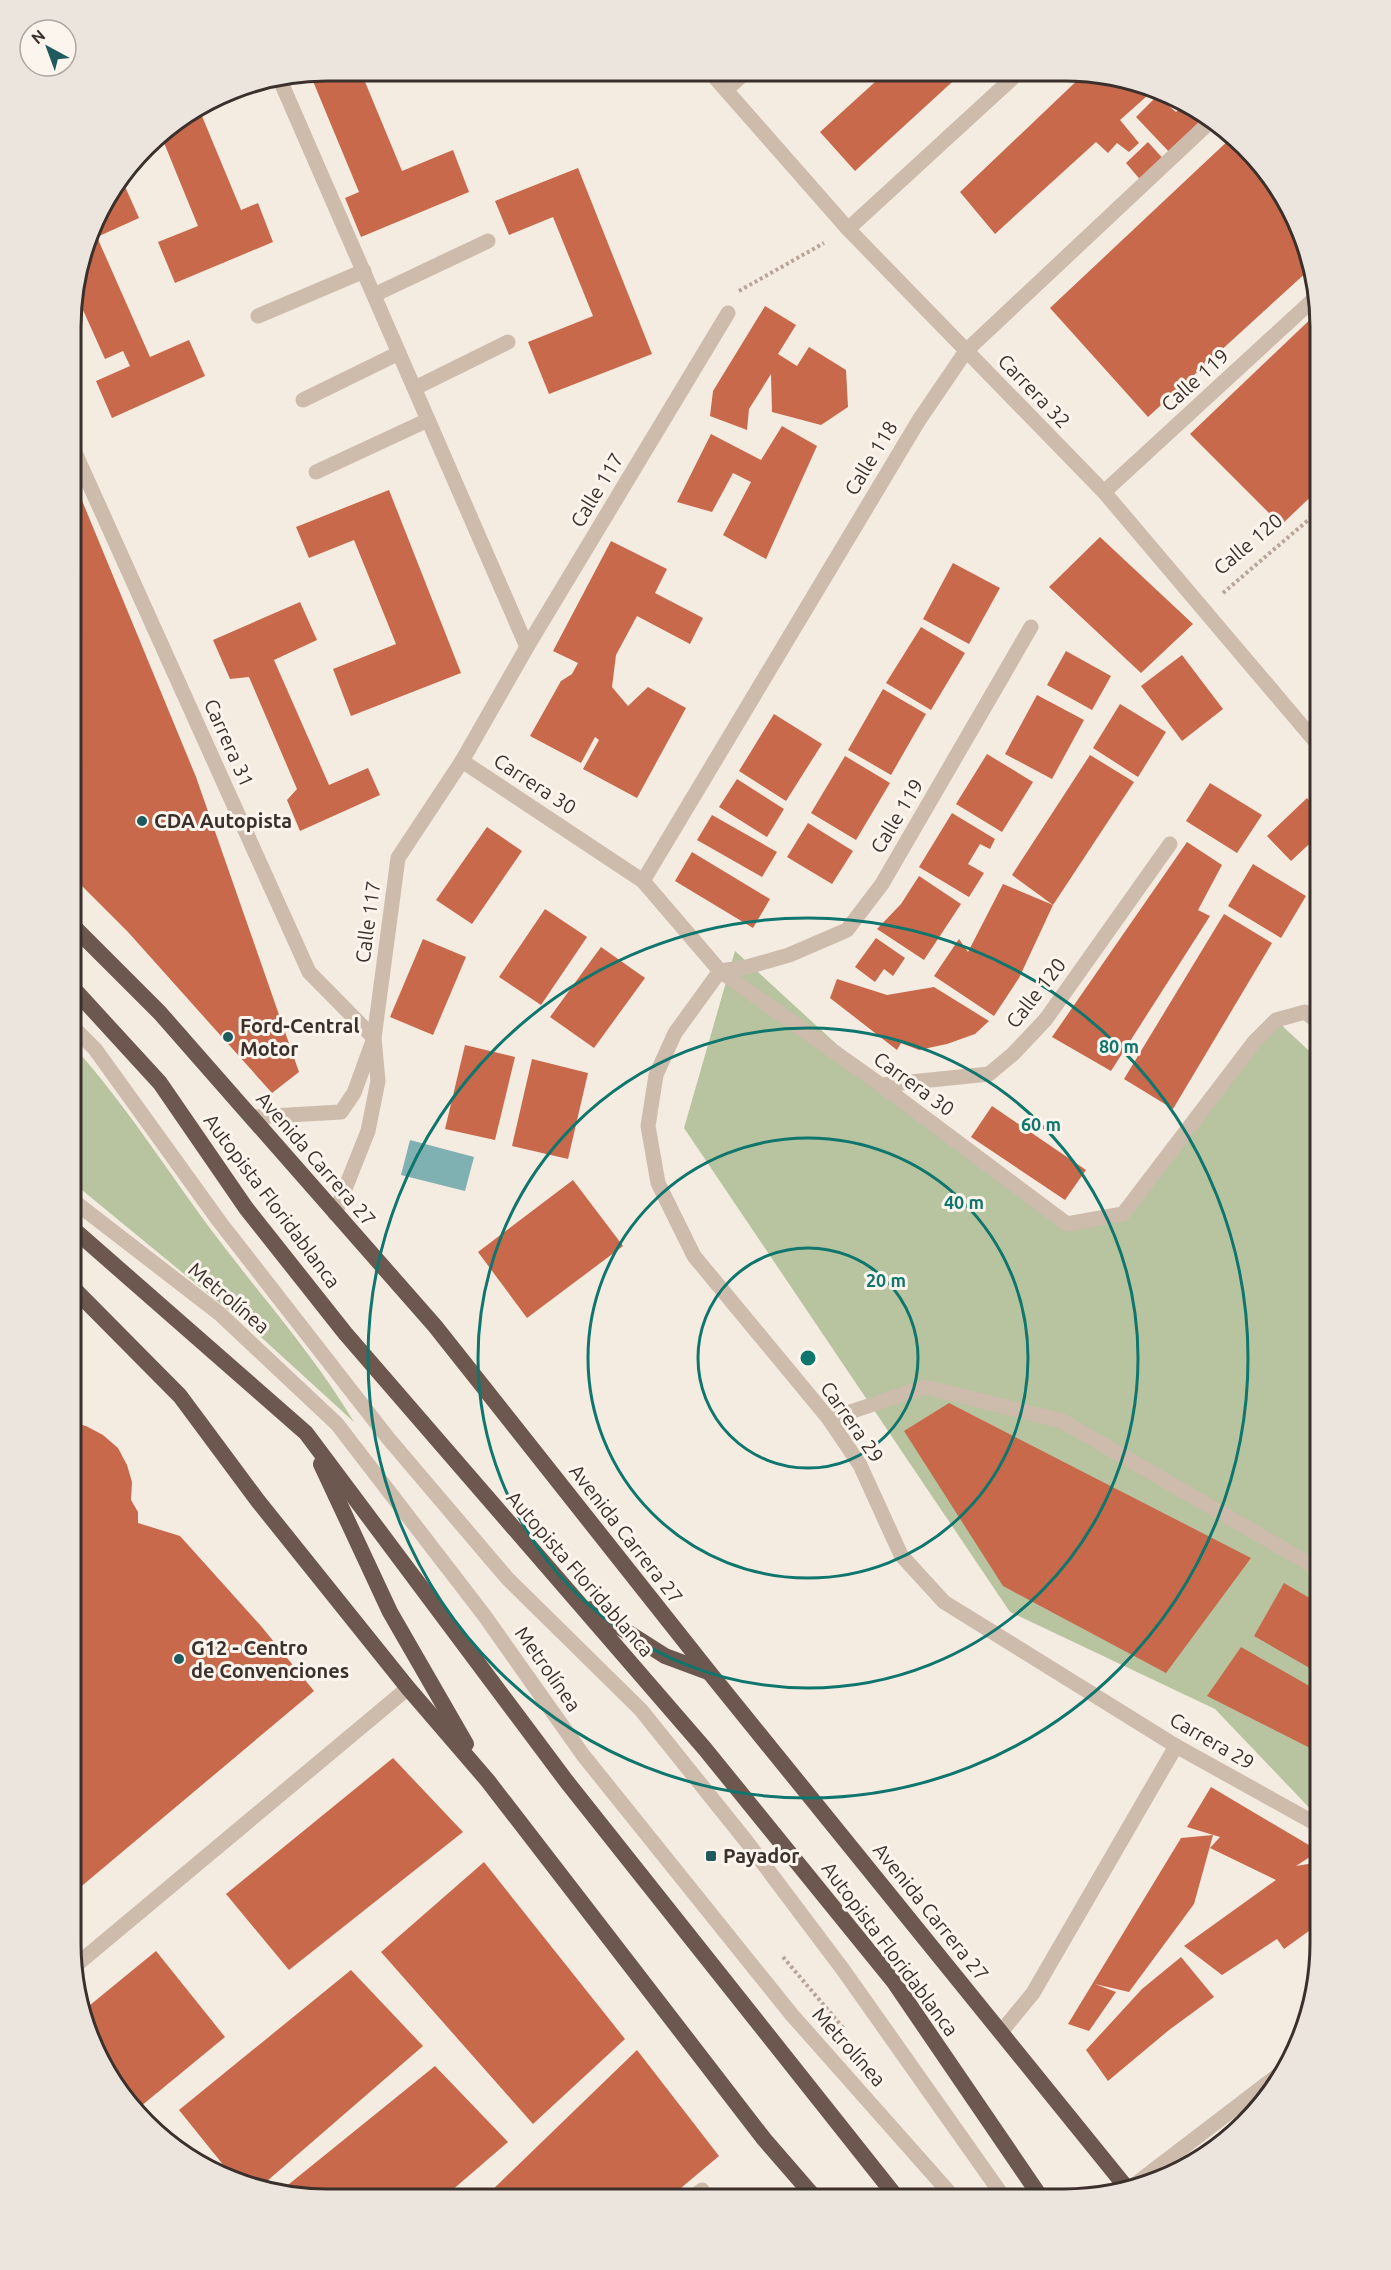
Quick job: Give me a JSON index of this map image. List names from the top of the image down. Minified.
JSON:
{"streets":{"highway":["Avenida Carrera 27","Autopista Floridablanca"],"street":["Calle 119","Carrera 32","Calle 118","Calle 117","Calle 120","Carrera 31","Carrera 30","Metrolínea","Carrera 29"]},"crossings":[["Calle 119","Carrera 32"],["Calle 119","Carrera 30"],["Calle 119","Carrera 29"],["Carrera 32","Calle 118"],["Carrera 32","Calle 120"],["Calle 118","Carrera 30"],["Calle 117","Carrera 31"],["Calle 117","Carrera 30"],["Calle 120","Carrera 30"],["Carrera 30","Carrera 29"]],"places":{"other":["CDA Autopista","Ford-Central Motor","G12 - Centro de Convenciones"],"transit":["Payador"]},"north":"top left","rings":["80 m","60 m","40 m","20 m"]}
